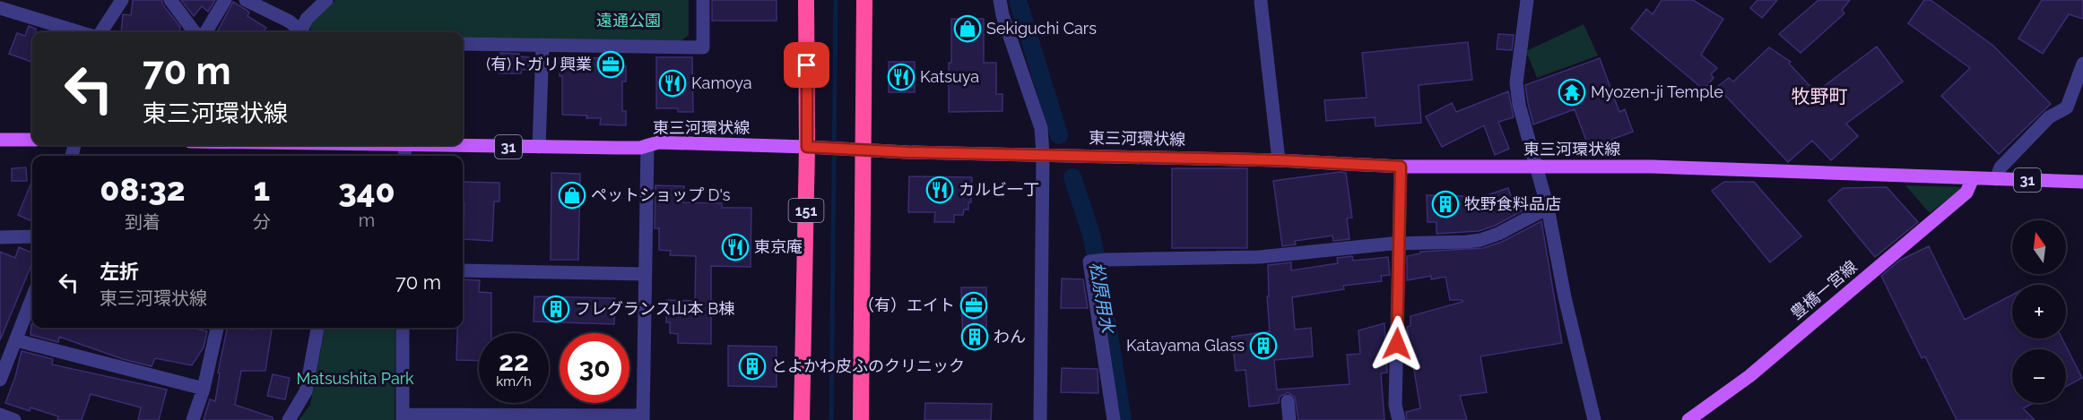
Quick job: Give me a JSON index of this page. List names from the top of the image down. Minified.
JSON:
{"streets":{"highway":["151"],"main road":["東三河環状線","31","豊橋一宮線"]},"crossings":[["東三河環状線","151"],["東三河環状線","豊橋一宮線"]],"districts":["牧野町"],"water":["松原用水"],"parks":["遠通公園","Matsushita Park"],"places":{"shop":["Sekiguchi Cars","ペットショップ D's"],"office":["(有)トガリ興業","（有）エイト"],"restaurant":["Katsuya","Kamoya","カルビ一丁","東京庵"],"temple":["Myozen-ji Temple"],"building":["牧野食料品店","フレグランス山本 B棟","わん","Katayama Glass","とよかわ皮ふのクリニック"]},"north":"top","page":{"turn":["70 m","東三河環状線"],"eta":["08:32","到着","1","分","340","m"],"map_buttons":["+","−"],"list":[{"name":"左折","note":"東三河環状線","value":"70 m"}],"speed":"22 km/h","limit":"30"}}
